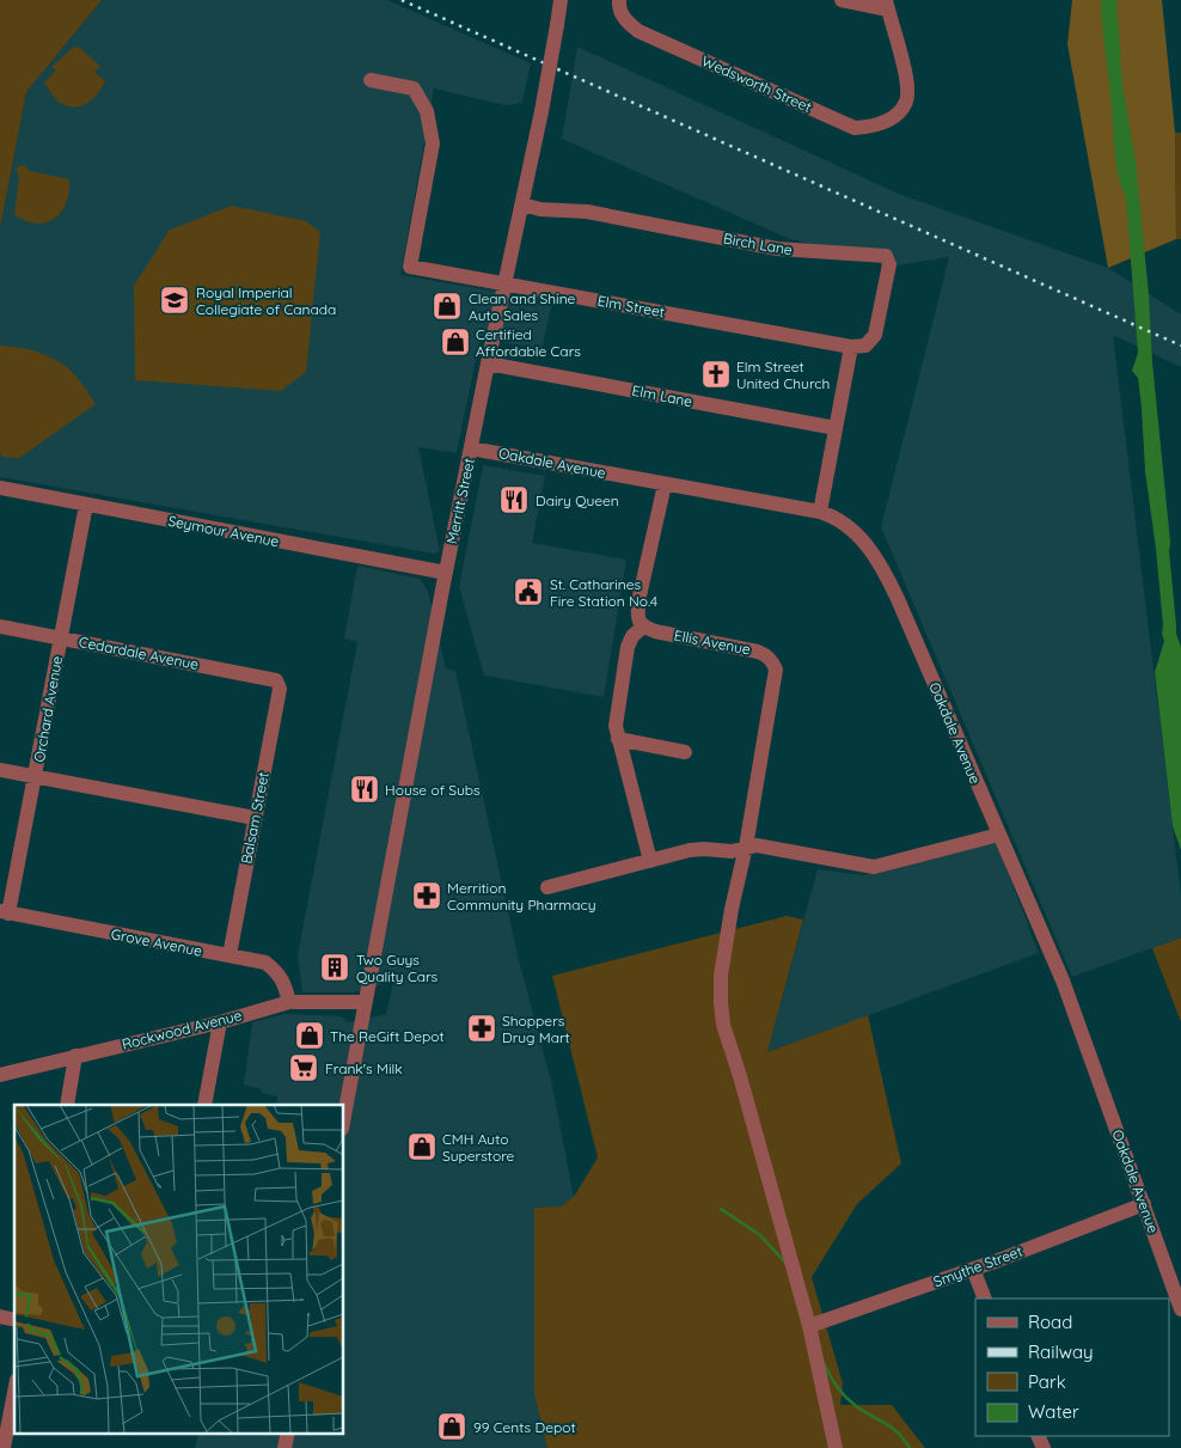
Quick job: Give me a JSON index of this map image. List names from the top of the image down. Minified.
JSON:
{"streets":{"street":["Wedsworth Street","Birch Lane","Elm Street","Elm Lane","Oakdale Avenue","Merritt Street","Seymour Avenue","Ellis Avenue","Cedardale Avenue","Orchard Avenue","Balsam Street","Grove Avenue","Rockwood Avenue","Smythe Street"]},"crossings":[["Birch Lane","Elm Street"],["Birch Lane","Merritt Street"],["Elm Street","Merritt Street"],["Elm Lane","Merritt Street"],["Oakdale Avenue","Merritt Street"],["Oakdale Avenue","Smythe Street"],["Merritt Street","Seymour Avenue"],["Merritt Street","Rockwood Avenue"],["Seymour Avenue","Orchard Avenue"],["Cedardale Avenue","Orchard Avenue"],["Cedardale Avenue","Balsam Street"],["Orchard Avenue","Grove Avenue"],["Balsam Street","Grove Avenue"],["Grove Avenue","Rockwood Avenue"]],"places":{"school or university":["Royal Imperial Collegiate of Canada"],"shop":["Clean and Shine Auto Sales","Certified Affordable Cars","The ReGift Depot","CMH Auto Superstore","99 Cents Depot"],"church":["Elm Street United Church"],"restaurant":["Dairy Queen","House of Subs"],"public building":["St. Catharines Fire Station No.4"],"pharmacy":["Merrition Community Pharmacy","Shoppers Drug Mart"],"building":["Two Guys Quality Cars"],"supermarket":["Frank's Milk"]},"legend":["Road","Railway","Park","Water"]}
